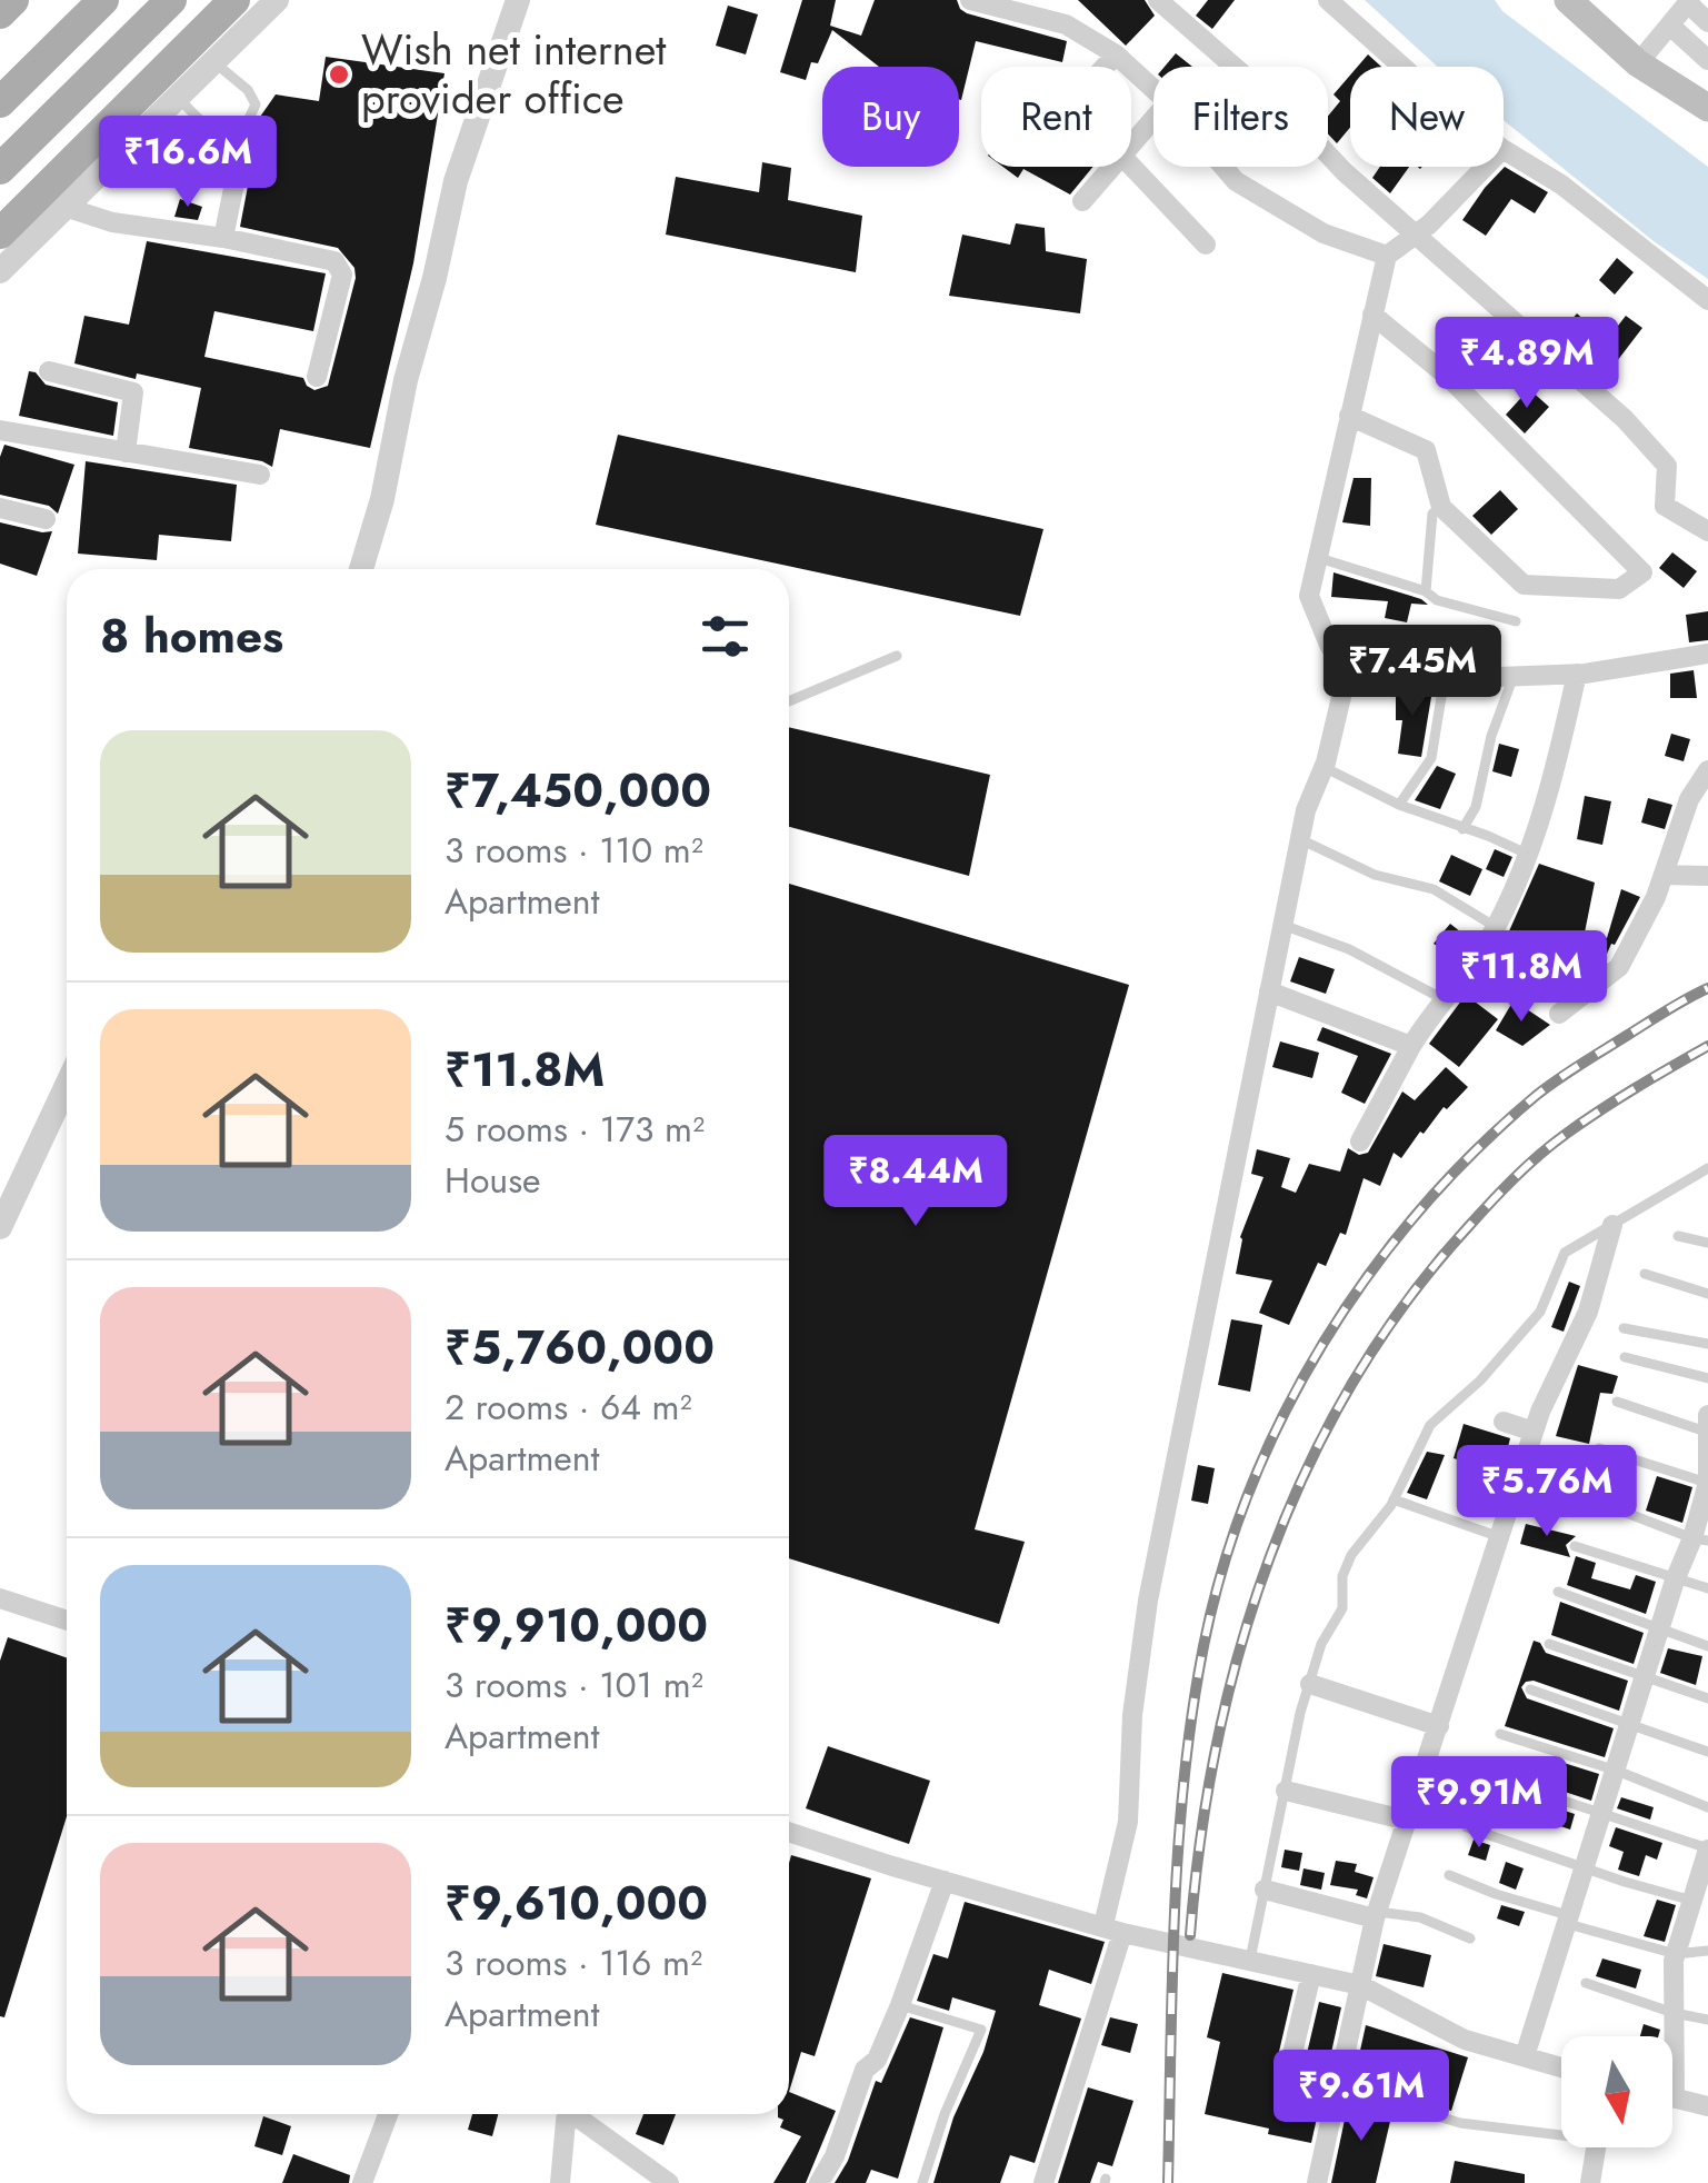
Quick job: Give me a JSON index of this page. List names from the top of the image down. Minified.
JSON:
{"places":["Wish net internet provider office"],"north":"bottom","page":{"chip":["Buy","Rent","Filters","New"],"price":["₹16.6M","₹4.89M","₹7.45M","₹11.8M","₹8.44M","₹5.76M","₹9.91M","₹9.61M"],"heading":"8 homes","list":[{"name":"₹7,450,000","note":"3 rooms · 110 m² · Apartment"},{"name":"₹11.8M","note":"5 rooms · 173 m² · House"},{"name":"₹5,760,000","note":"2 rooms · 64 m² · Apartment"},{"name":"₹9,910,000","note":"3 rooms · 101 m² · Apartment"},{"name":"₹9,610,000","note":"3 rooms · 116 m² · Apartment"}]}}
